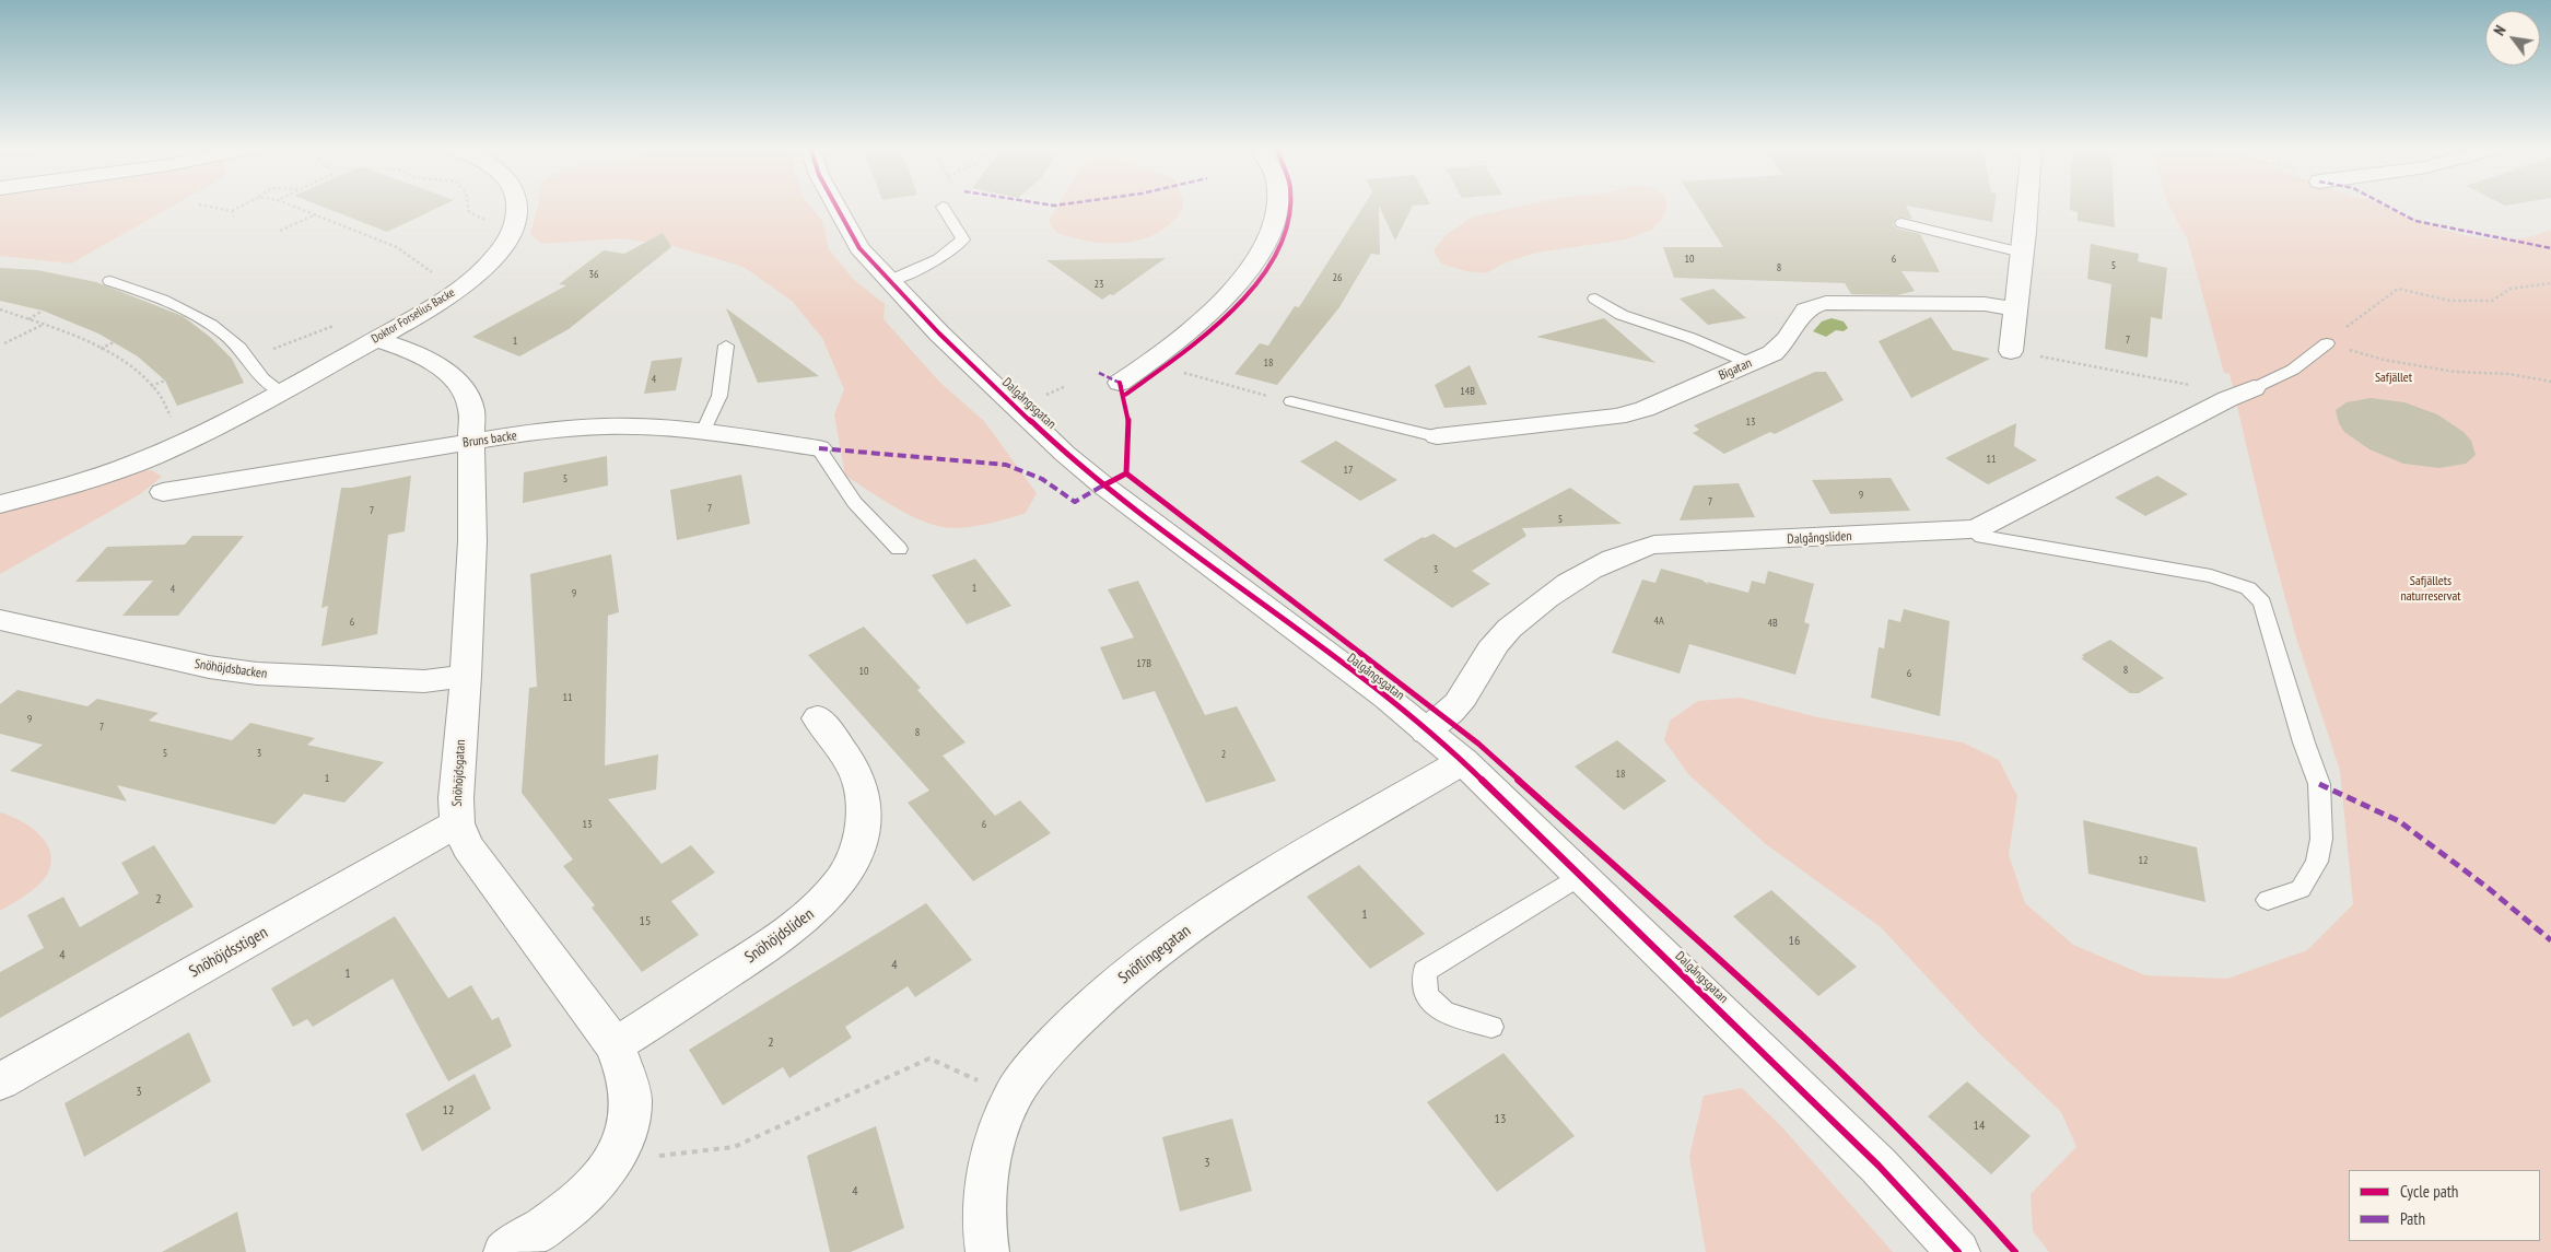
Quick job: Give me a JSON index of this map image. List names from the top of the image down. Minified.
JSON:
{"streets":{"street":["Doktor Forselius Backe","Bigatan","Dalgångsgatan","Bruns backe","Dalgångsliden","Snöhöjdsbacken","Snöhöjdsgatan","Snöhöjdsliden","Snöhöjdsstigen","Snöflingegatan"]},"crossings":[["Doktor Forselius Backe","Snöhöjdsgatan"],["Dalgångsgatan","Dalgångsliden"],["Dalgångsgatan","Snöflingegatan"],["Bruns backe","Snöhöjdsgatan"],["Snöhöjdsbacken","Snöhöjdsgatan"],["Snöhöjdsgatan","Snöhöjdsliden"],["Snöhöjdsgatan","Snöhöjdsstigen"]],"parks":["Safjället","Safjällets naturreservat"],"house_numbers":["10","6","5","8","36","26","23","7","1","18","4","14B","13","11","17","5","9","7","7","7","5","3","1","4","9","4A","6","4B","17B","8","10","6","11","9","7","8","5","3","2","18","1","13","6","12","2","1","15","16","4","4","1","2","3","12","13","14","3","4"],"legend":["Cycle path","Path"],"north":"top left"}
